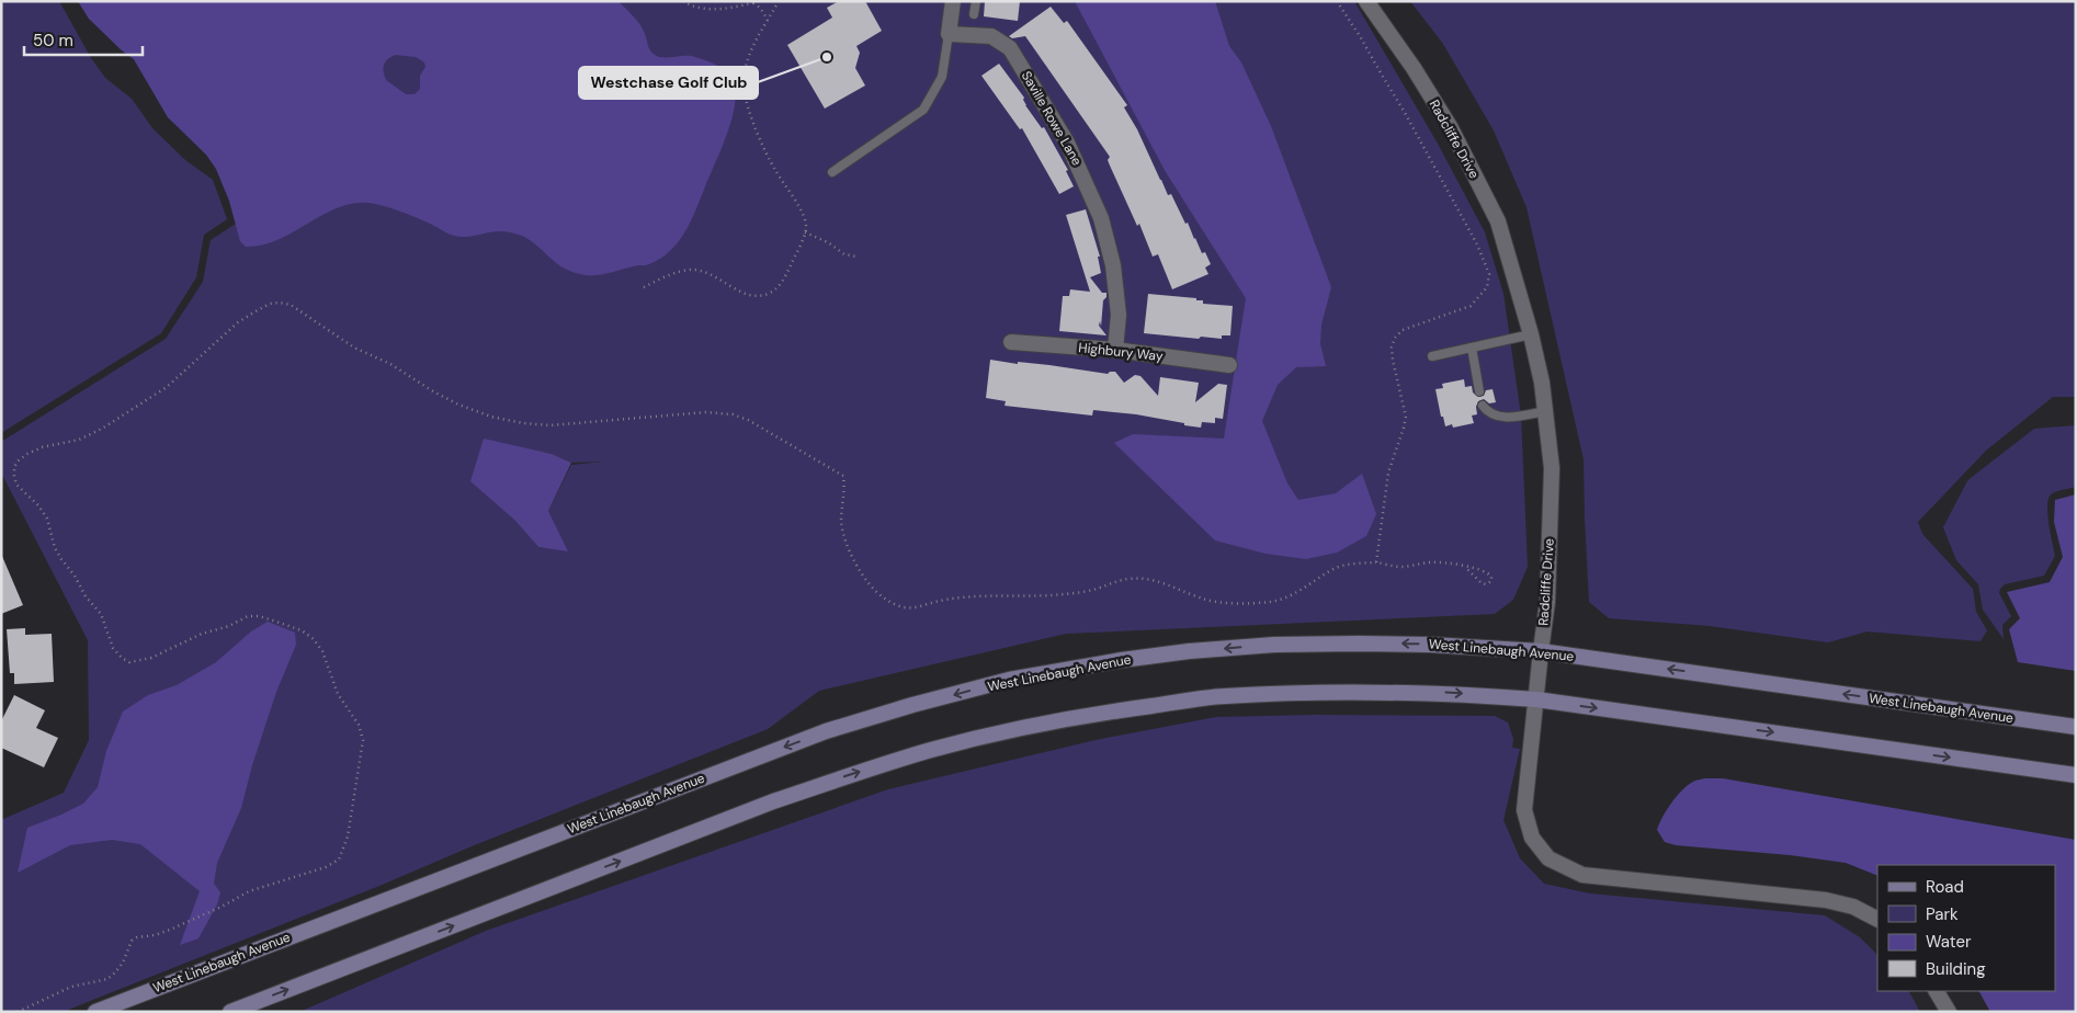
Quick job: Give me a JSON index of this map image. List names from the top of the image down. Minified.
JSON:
{"streets":{"main road":["West Linebaugh Avenue"],"street":["Saville Rowe Lane","Radcliffe Drive","Highbury Way"]},"crossings":[["Saville Rowe Lane","Highbury Way"],["Radcliffe Drive","West Linebaugh Avenue"]],"places":["Westchase Golf Club"],"legend":["Road","Park","Water","Building"],"scale_bar":"50 m"}
